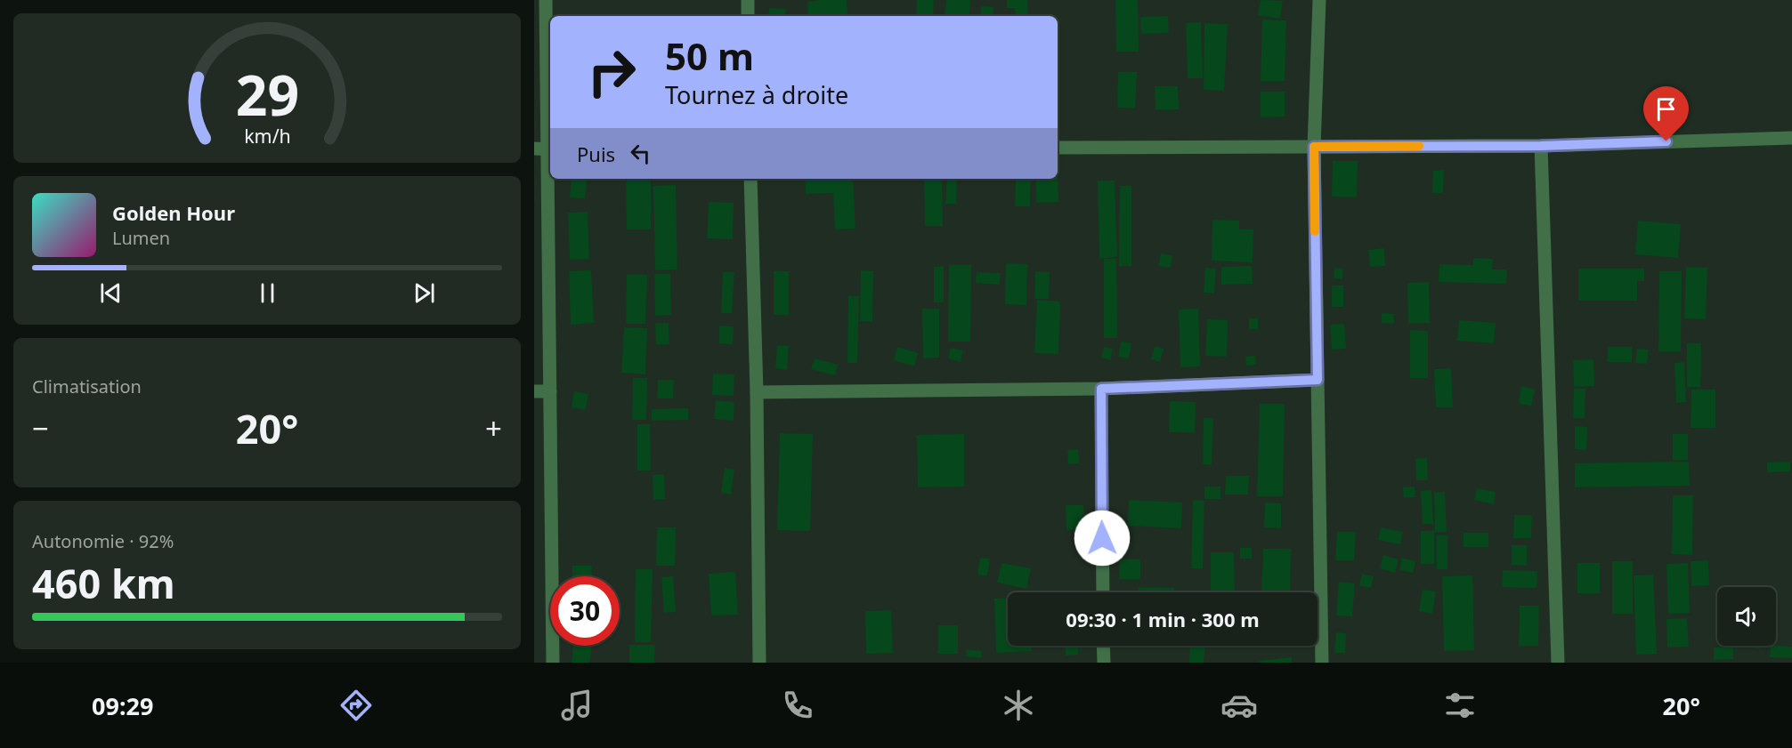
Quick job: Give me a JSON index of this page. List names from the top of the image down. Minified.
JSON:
{"page":{"turn":["50 m","Tournez à droite"],"then":"Puis","song":["Golden Hour","Lumen"],"tile":["Climatisation",["Autonomie · 92%","460 km"]],"heat":["−","20°","+"],"limit":"30","trip":"09:30 · 1 min · 300 m","tabs":["09:29","20°"],"gauge":["29","km/h"]}}
